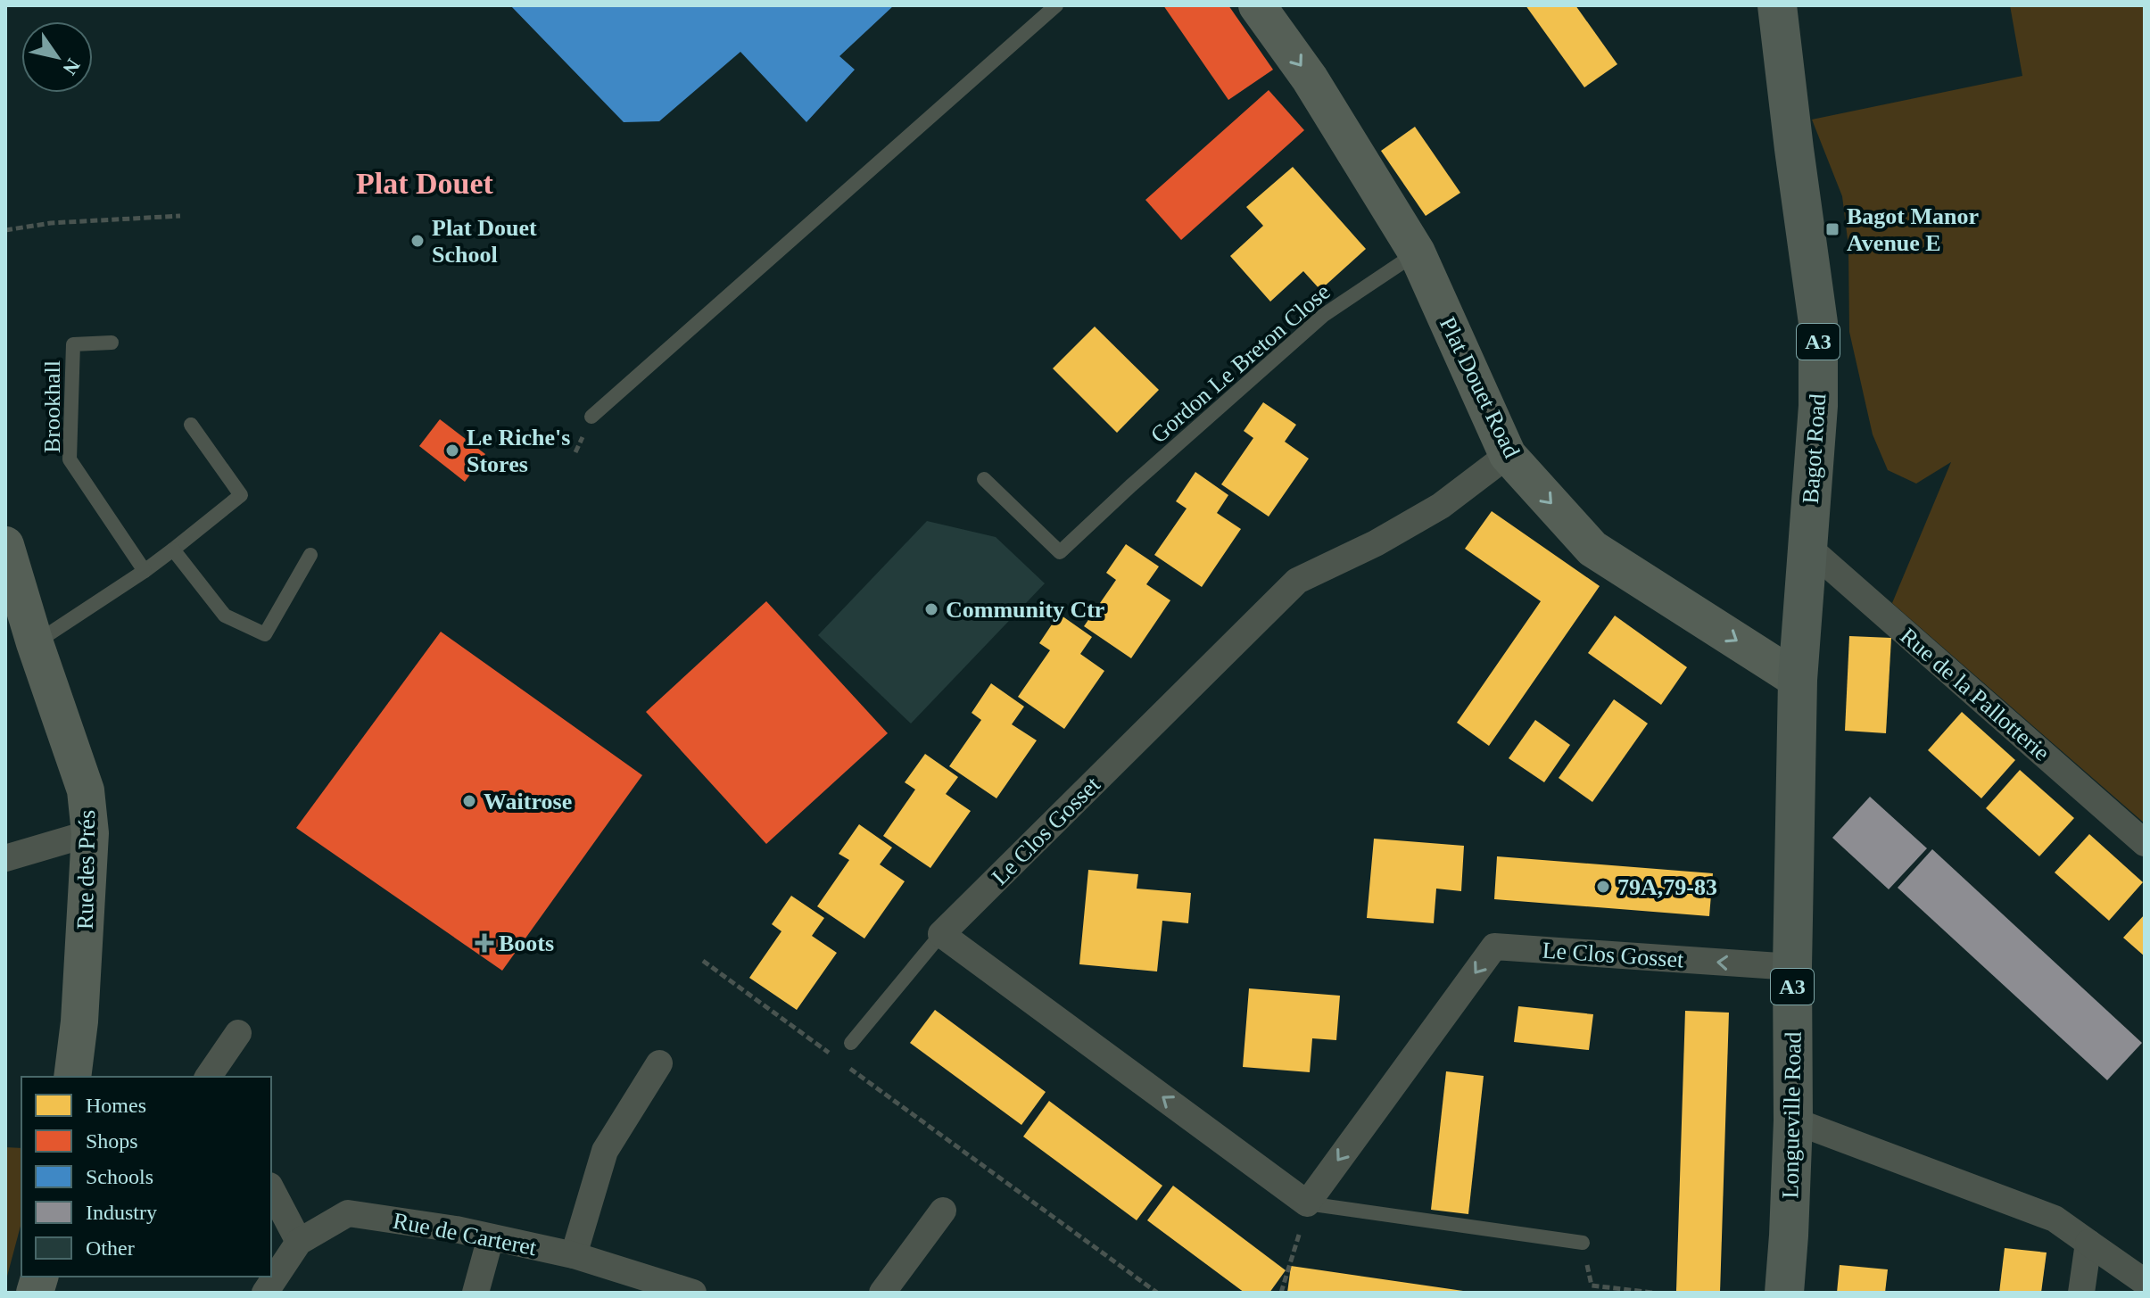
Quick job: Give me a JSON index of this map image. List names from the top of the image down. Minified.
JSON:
{"streets":{"main road":["A3","Plat Douet Road","Bagot Road","Rue des Prés","Longueville Road"],"street":["Rue de la Pallotterie","Le Clos Gosset","Rue de Carteret"],"lane":["Gordon Le Breton Close","Brookhall"]},"crossings":[["Gordon Le Breton Close","Plat Douet Road"],["Plat Douet Road","Bagot Road"],["Plat Douet Road","Le Clos Gosset"],["Plat Douet Road","Longueville Road"],["Bagot Road","Rue de la Pallotterie"],["Bagot Road","Longueville Road"],["Le Clos Gosset","Longueville Road"]],"one_way":["Plat Douet Road","Le Clos Gosset"],"districts":["Plat Douet"],"places":{"transit":["Bagot Manor Avenue E"],"other":["Plat Douet School","Le Riche's Stores","Community Ctr","Waitrose","79A,79-83"],"health":["Boots"]},"legend":["Homes","Shops","Schools","Industry","Other"],"north":"bottom right"}
